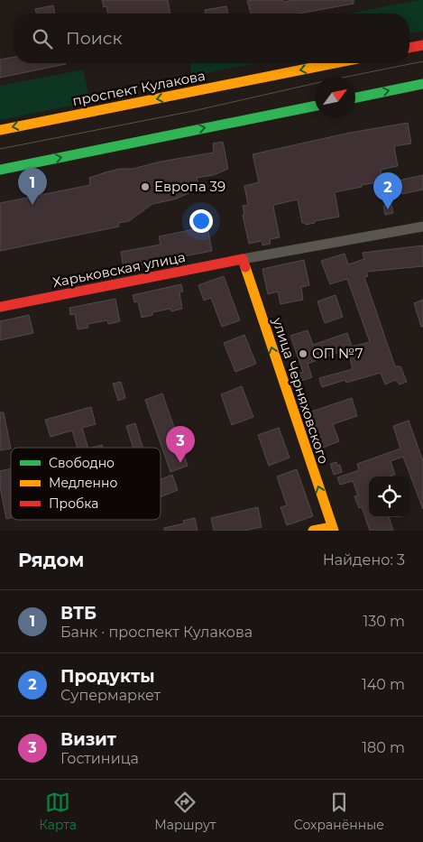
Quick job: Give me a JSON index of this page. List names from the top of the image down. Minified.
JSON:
{"streets":{"main road":["проспект Кулакова","Харьковская улица","улица Черняховского"]},"crossings":[["Харьковская улица","улица Черняховского"]],"one_way":["улица Черняховского"],"places":["Европа 39","ОП №7"],"legend":["Свободно","Медленно","Пробка"],"north":"top right","page":{"search":"Поиск","pins":["1","2","3"],"heading":["Рядом","Найдено: 3"],"list":[{"mark":"1","name":"ВТБ","note":"Банк · проспект Кулакова","value":"130 m"},{"mark":"2","name":"Продукты","note":"Супермаркет","value":"140 m"},{"mark":"3","name":"Визит","note":"Гостиница","value":"180 m"}],"nav":["Карта","Маршрут","Сохранённые"]}}
